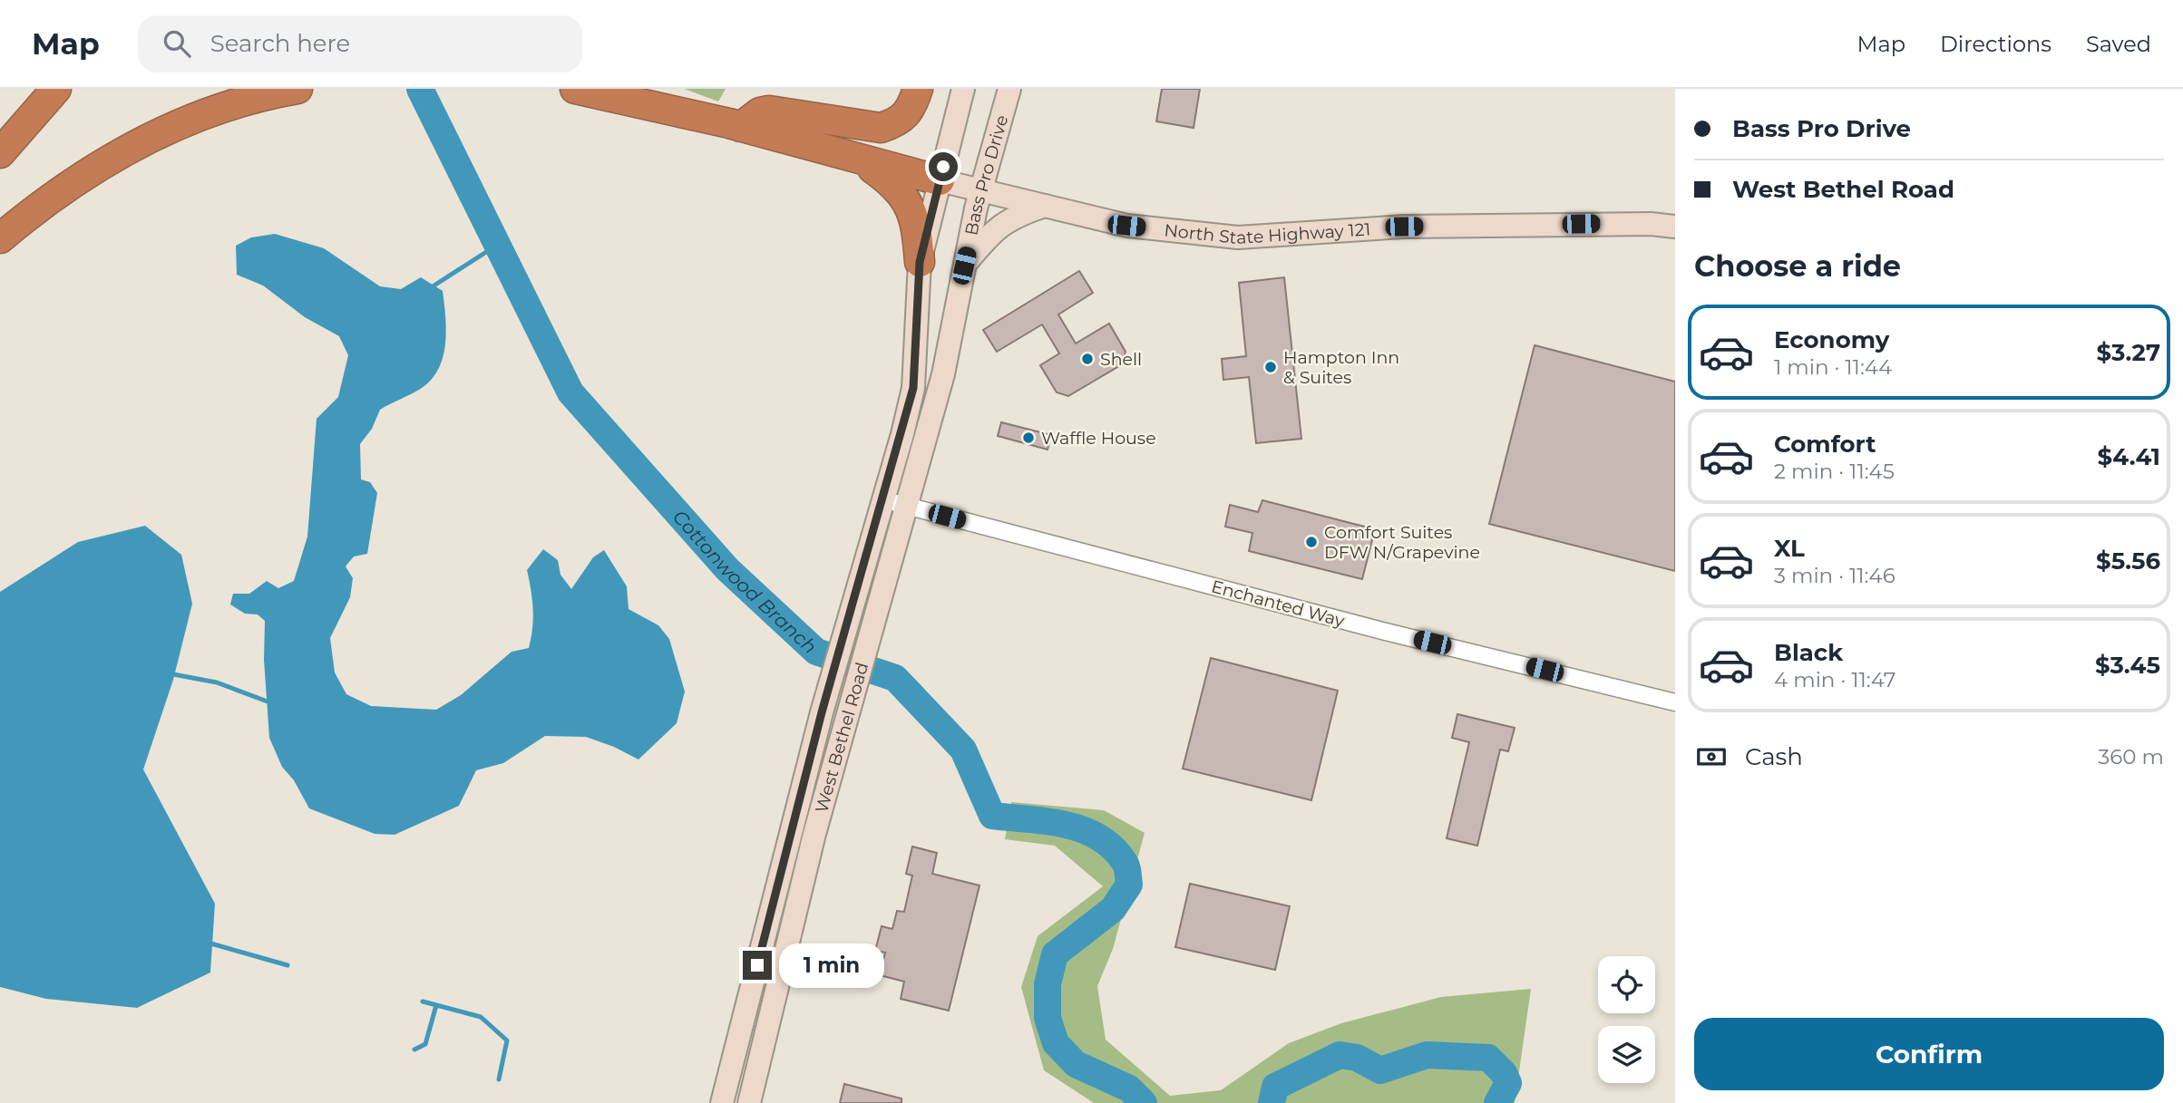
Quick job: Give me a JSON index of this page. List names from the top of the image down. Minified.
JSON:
{"streets":{"main road":["Bass Pro Drive","North State Highway 121","West Bethel Road"],"street":["Enchanted Way"]},"crossings":[["Bass Pro Drive","North State Highway 121"],["Bass Pro Drive","West Bethel Road"],["Enchanted Way","West Bethel Road"]],"water":["Cottonwood Branch"],"places":["Shell","Hampton Inn & Suites","Waffle House","Comfort Suites DFW N/Grapevine"],"page":{"header":"Map","search":"Search here","nav":["Map","Directions","Saved"],"banner":["Bass Pro Drive","West Bethel Road"],"heading":"Choose a ride","list":[{"name":"Economy","note":"1 min · 11:44","value":"$3.27"},{"name":"Comfort","note":"2 min · 11:45","value":"$4.41"},{"name":"XL","note":"3 min · 11:46","value":"$5.56"},{"name":"Black","note":"4 min · 11:47","value":"$3.45"}],"pay":["Cash","360 m"],"bubble":"1 min","buttons":"Confirm"}}
